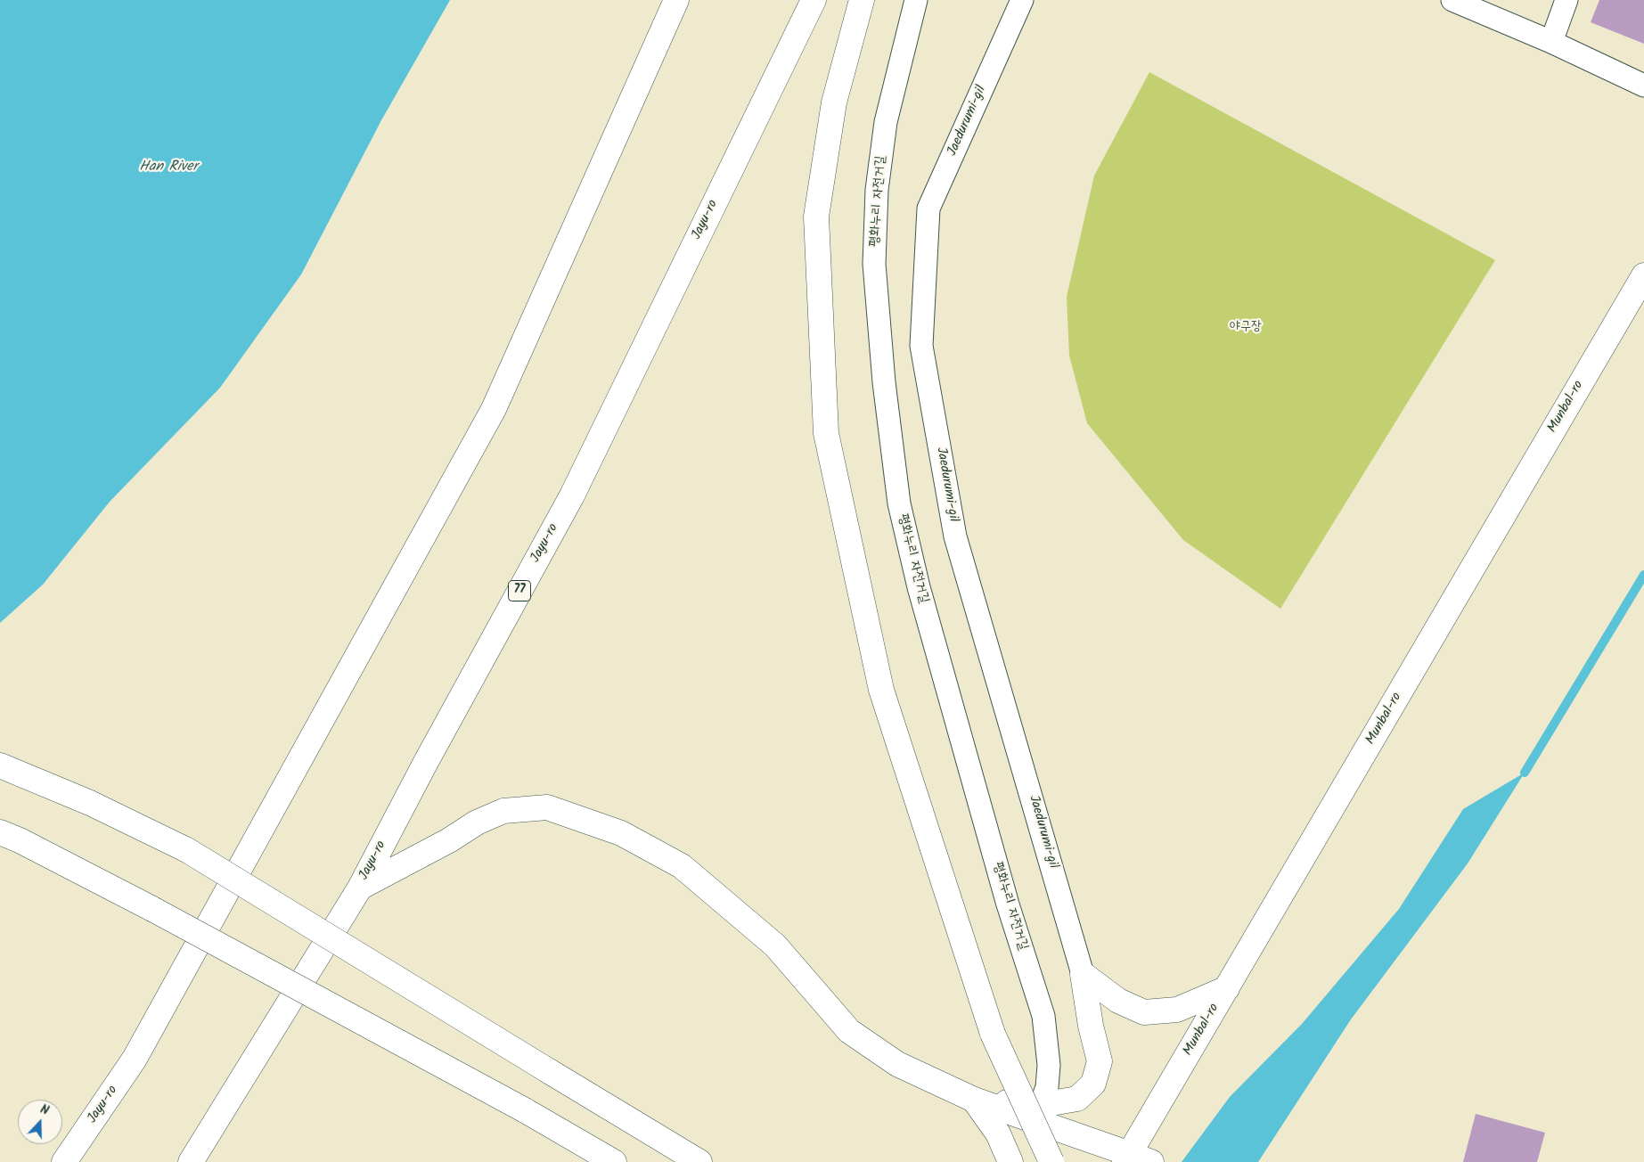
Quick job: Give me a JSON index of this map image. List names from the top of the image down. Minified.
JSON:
{"streets":{"main road":["Jayu-ro","Munbal-ro","77"],"street":["Jaedurumi-gil","평화누리 자전거길"]},"water":["Han River"],"parks":["야구장"],"north":"top"}
